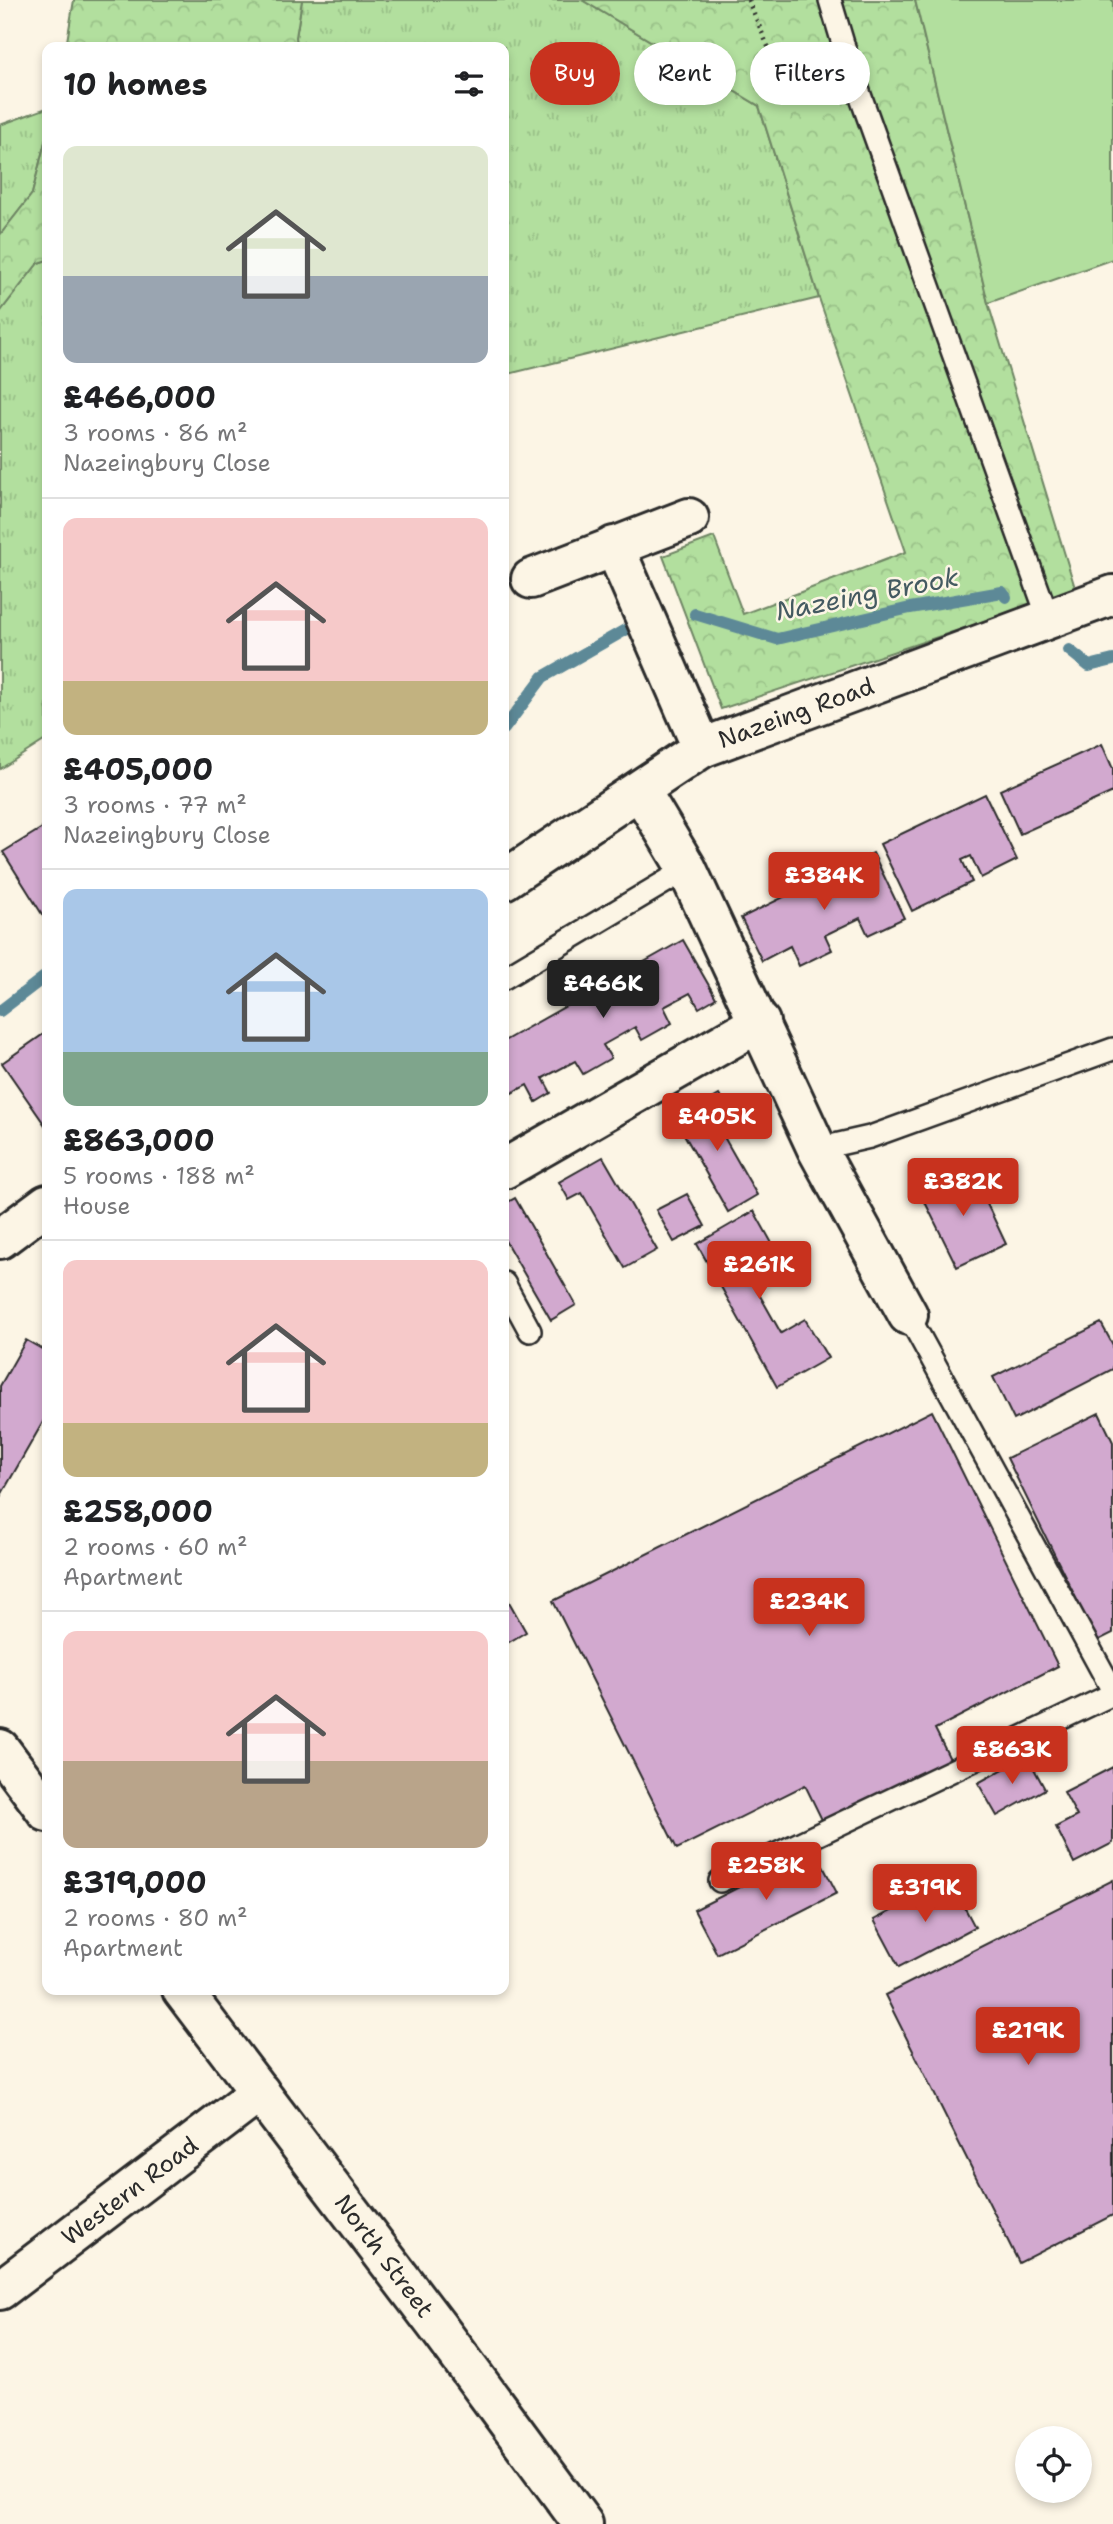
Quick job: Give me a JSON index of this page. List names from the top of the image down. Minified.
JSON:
{"streets":{"street":["Nazeing Road","Western Road","North Street"]},"crossings":[["Western Road","North Street"]],"water":["Nazeing Brook"],"page":{"chip":["Buy","Rent","Filters"],"heading":"10 homes","list":[{"name":"£466,000","note":"3 rooms · 86 m² · Nazeingbury Close"},{"name":"£405,000","note":"3 rooms · 77 m² · Nazeingbury Close"},{"name":"£863,000","note":"5 rooms · 188 m² · House"},{"name":"£258,000","note":"2 rooms · 60 m² · Apartment"},{"name":"£319,000","note":"2 rooms · 80 m² · Apartment"}],"price":["£384K","£466K","£405K","£382K","£261K","£234K","£863K","£258K","£319K","£219K"]}}
